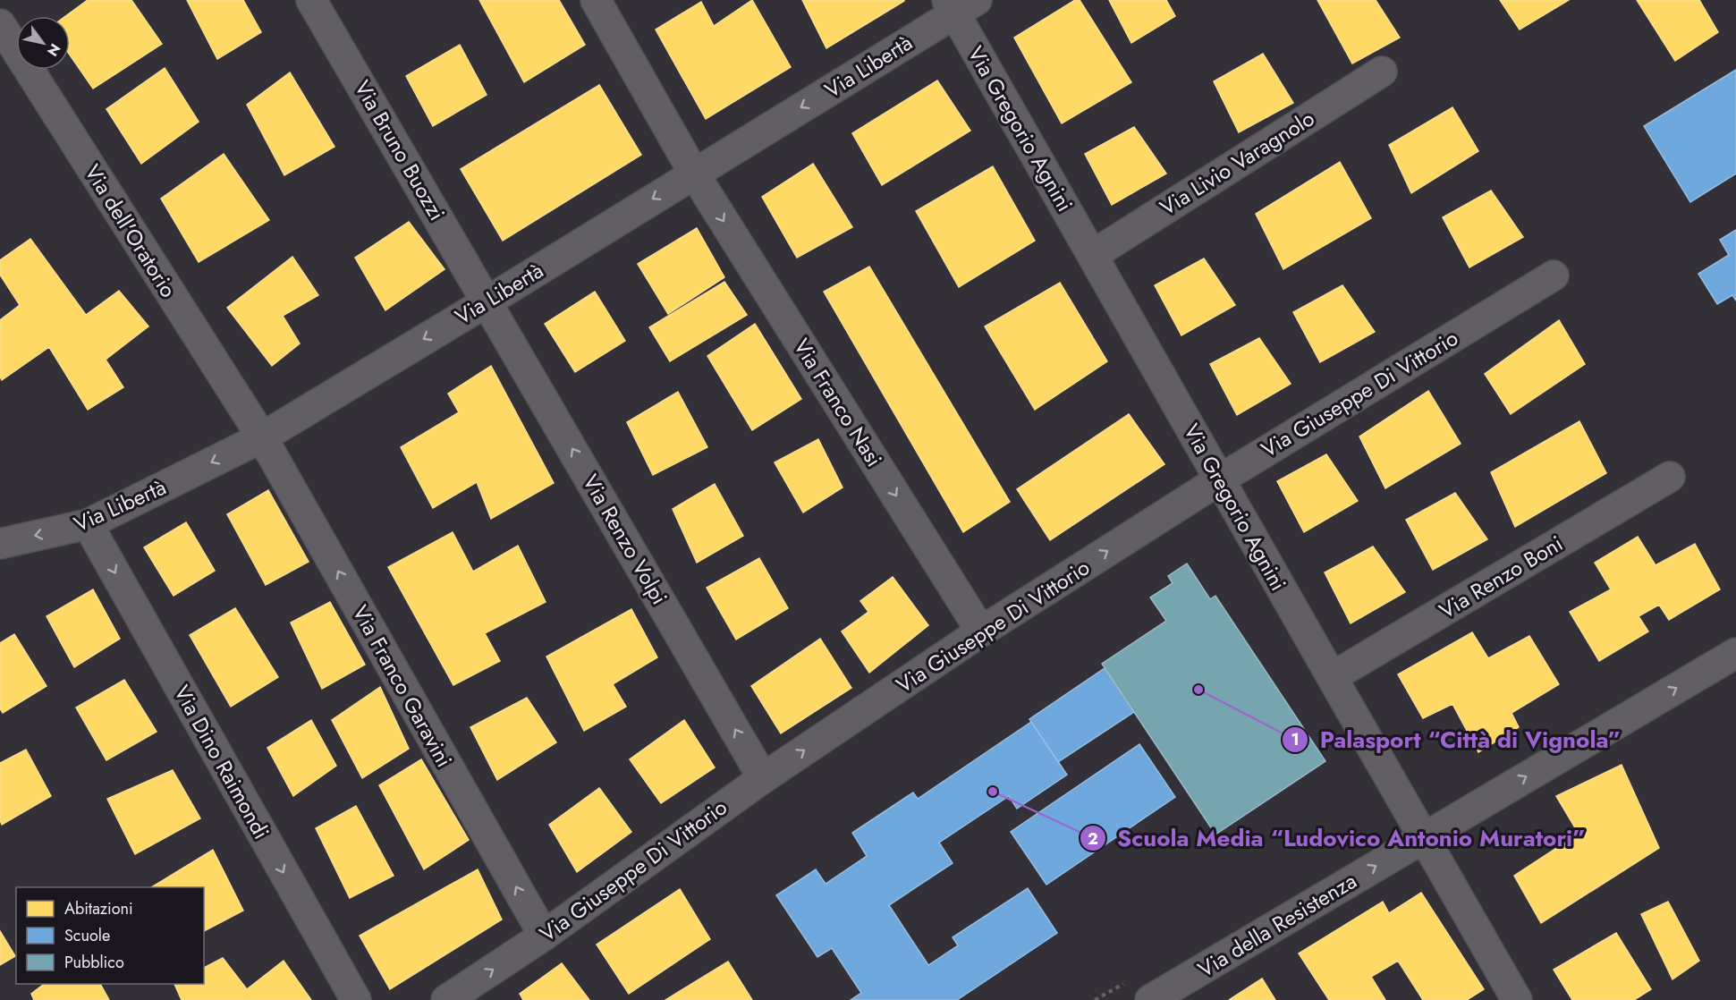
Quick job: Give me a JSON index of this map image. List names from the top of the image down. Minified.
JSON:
{"streets":{"street":["Via Libertà","Via Gregorio Agnini","Via Bruno Buozzi","Via Livio Varagnolo","Via dell'Oratorio","Via Giuseppe Di Vittorio","Via Franco Nasi","Via Renzo Volpi","Via Renzo Boni","Via Franco Garavini","Via Dino Raimondi","Via della Resistenza"]},"crossings":[["Via Libertà","Via Gregorio Agnini"],["Via Libertà","Via Bruno Buozzi"],["Via Libertà","Via dell'Oratorio"],["Via Libertà","Via Franco Nasi"],["Via Libertà","Via Renzo Volpi"],["Via Libertà","Via Franco Garavini"],["Via Libertà","Via Dino Raimondi"],["Via Gregorio Agnini","Via Livio Varagnolo"],["Via Gregorio Agnini","Via Giuseppe Di Vittorio"],["Via Gregorio Agnini","Via Renzo Boni"],["Via Gregorio Agnini","Via della Resistenza"],["Via Bruno Buozzi","Via Renzo Volpi"],["Via dell'Oratorio","Via Franco Garavini"],["Via Giuseppe Di Vittorio","Via Franco Nasi"],["Via Giuseppe Di Vittorio","Via Renzo Volpi"],["Via Giuseppe Di Vittorio","Via Franco Garavini"]],"one_way":["Via Libertà","Via Giuseppe Di Vittorio","Via Franco Nasi","Via Renzo Volpi","Via Franco Garavini","Via Dino Raimondi","Via della Resistenza"],"places":["Palasport “Città di Vignola”","Scuola Media “Ludovico Antonio Muratori”"],"legend":["Abitazioni","Scuole","Pubblico"],"north":"bottom right"}
